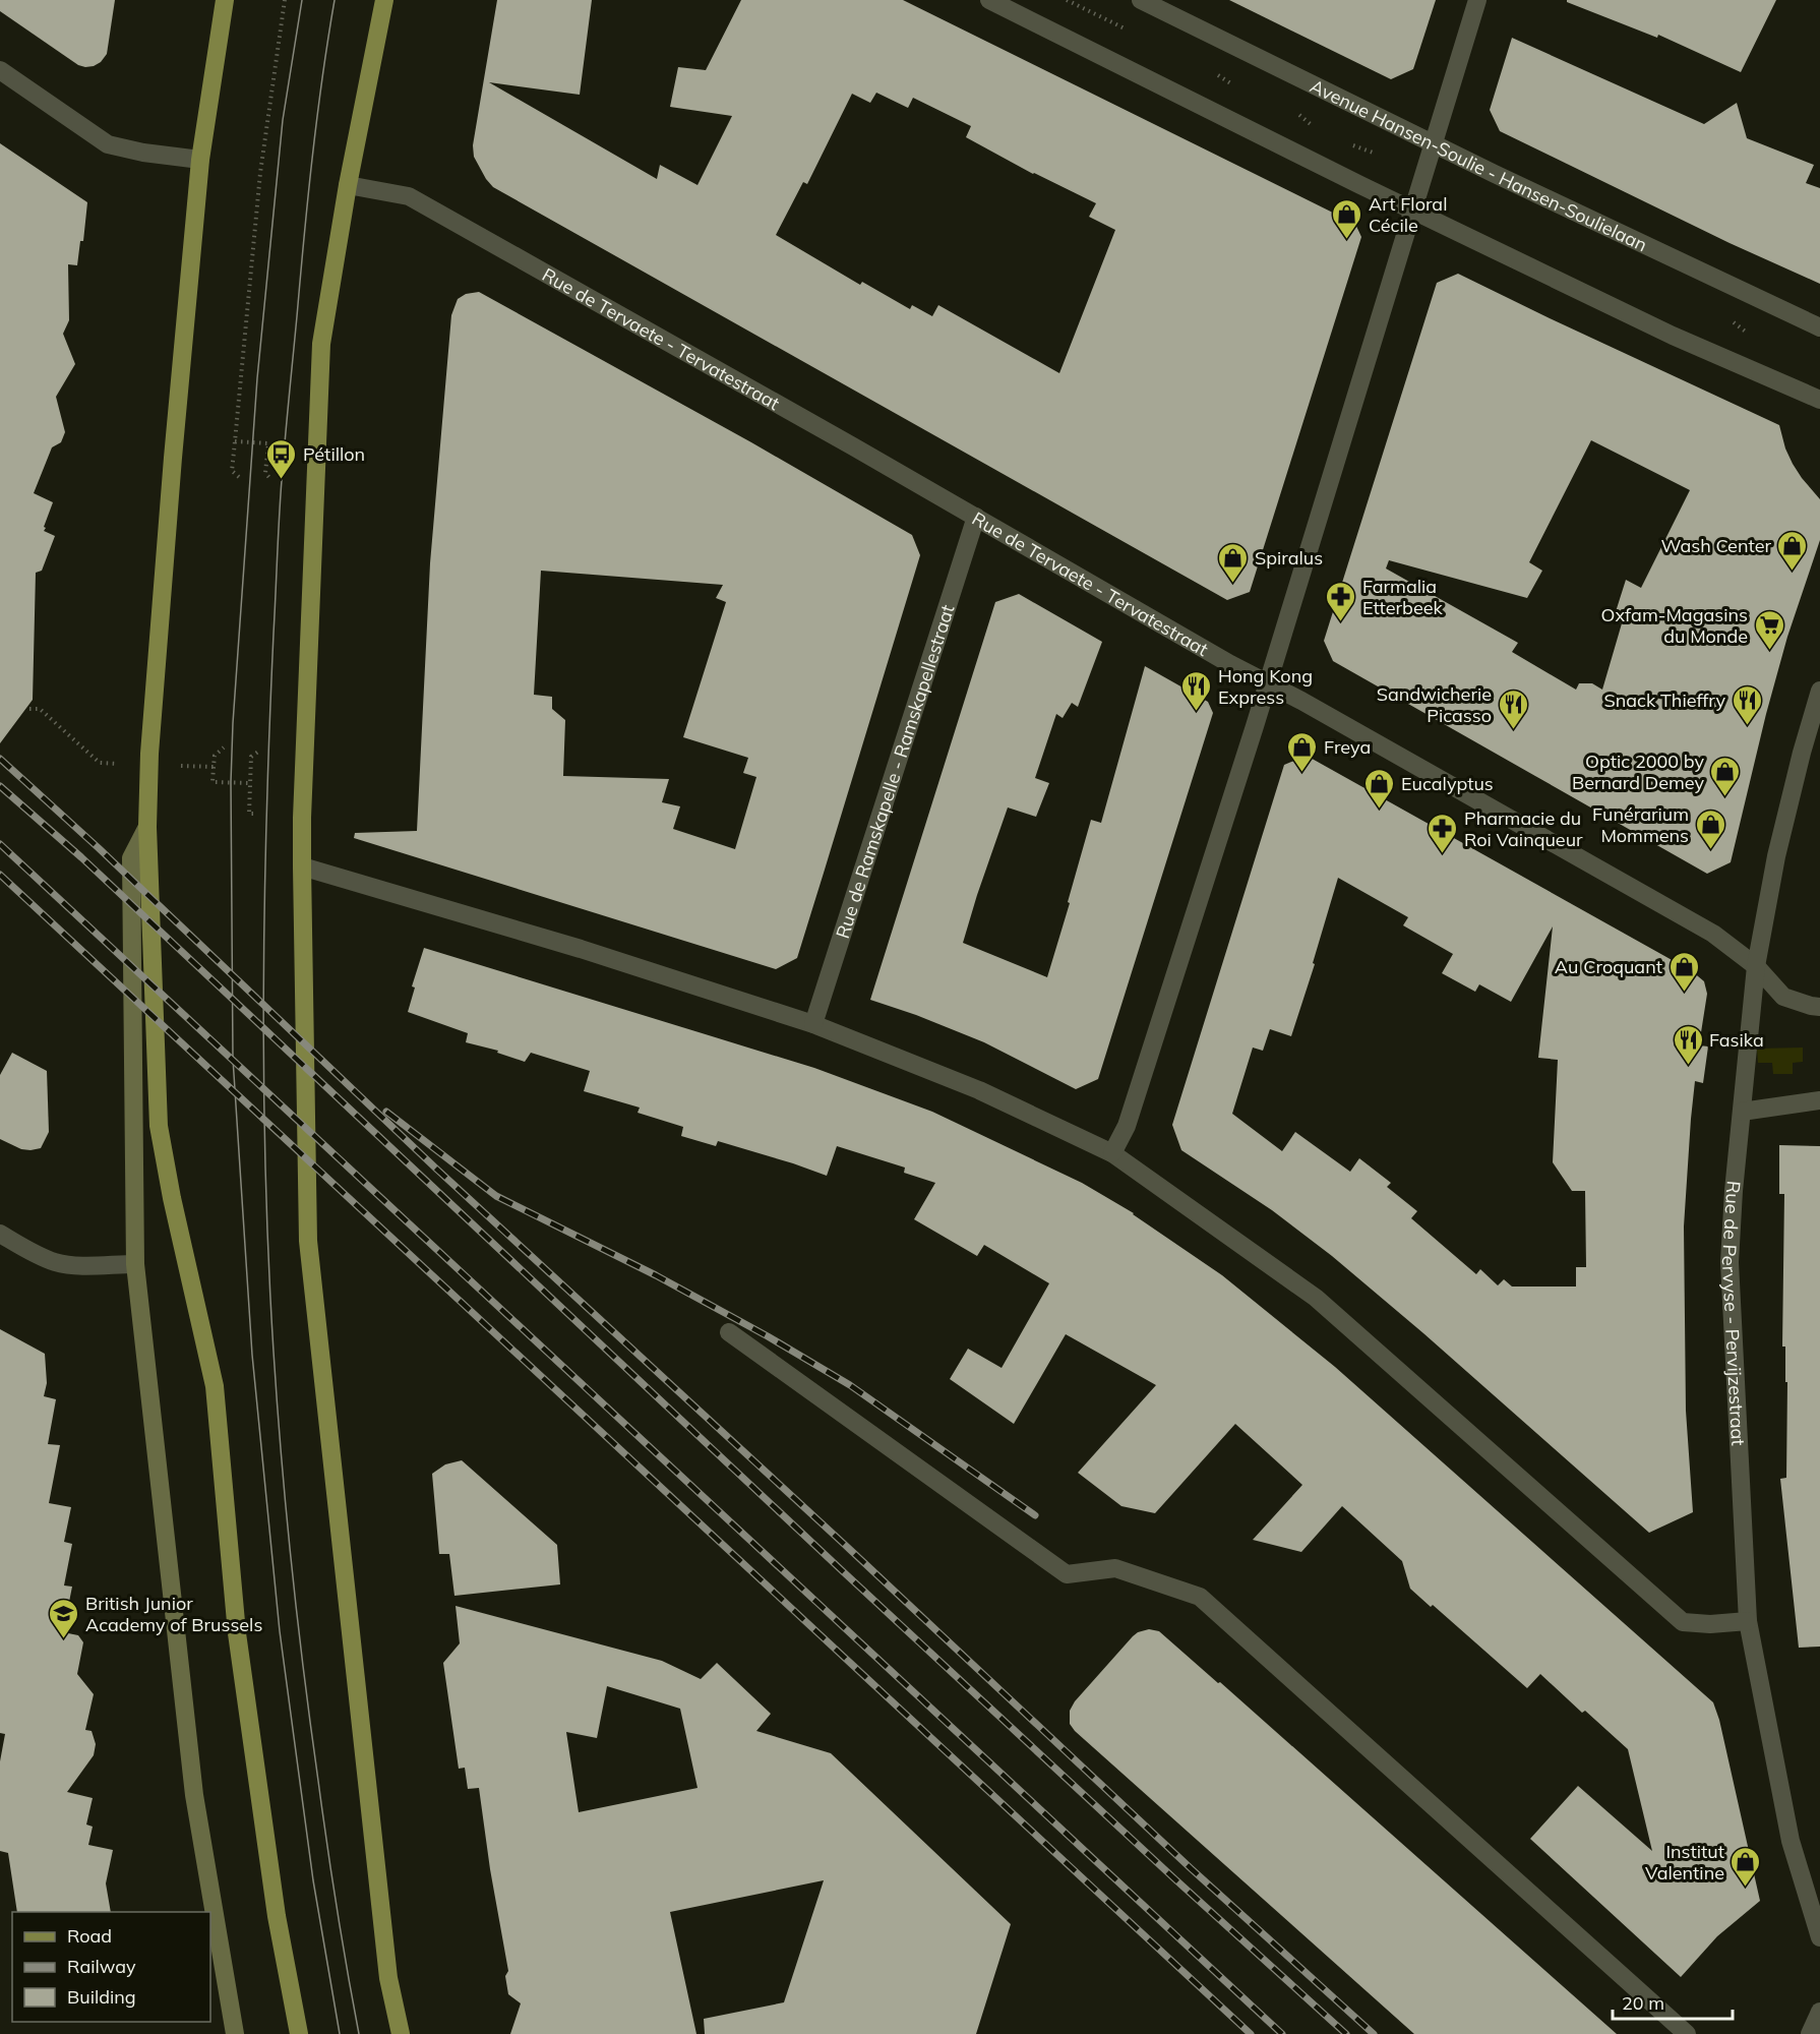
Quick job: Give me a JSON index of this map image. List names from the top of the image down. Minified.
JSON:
{"streets":{"street":["Avenue Hansen-Soulie - Hansen-Soulielaan","Rue de Tervaete - Tervatestraat","Rue de Ramskapelle - Ramskapellestraat","Rue de Pervyse - Pervijzestraat"]},"crossings":[["Rue de Tervaete - Tervatestraat","Rue de Ramskapelle - Ramskapellestraat"],["Rue de Tervaete - Tervatestraat","Rue de Pervyse - Pervijzestraat"]],"places":{"shop":["Art Floral Cécile","Wash Center","Spiralus","Freya","Optic 2000 by Bernard Demey","Eucalyptus","Funérarium Mommens","Au Croquant","Institut Valentine"],"bus stop":["Pétillon"],"pharmacy":["Farmalia Etterbeek","Pharmacie du Roi Vainqueur"],"supermarket":["Oxfam-Magasins du Monde"],"restaurant":["Hong Kong Express","Snack Thieffry","Sandwicherie Picasso","Fasika"],"school or university":["British Junior Academy of Brussels"]},"legend":["Road","Railway","Building"],"scale_bar":"20 m"}
